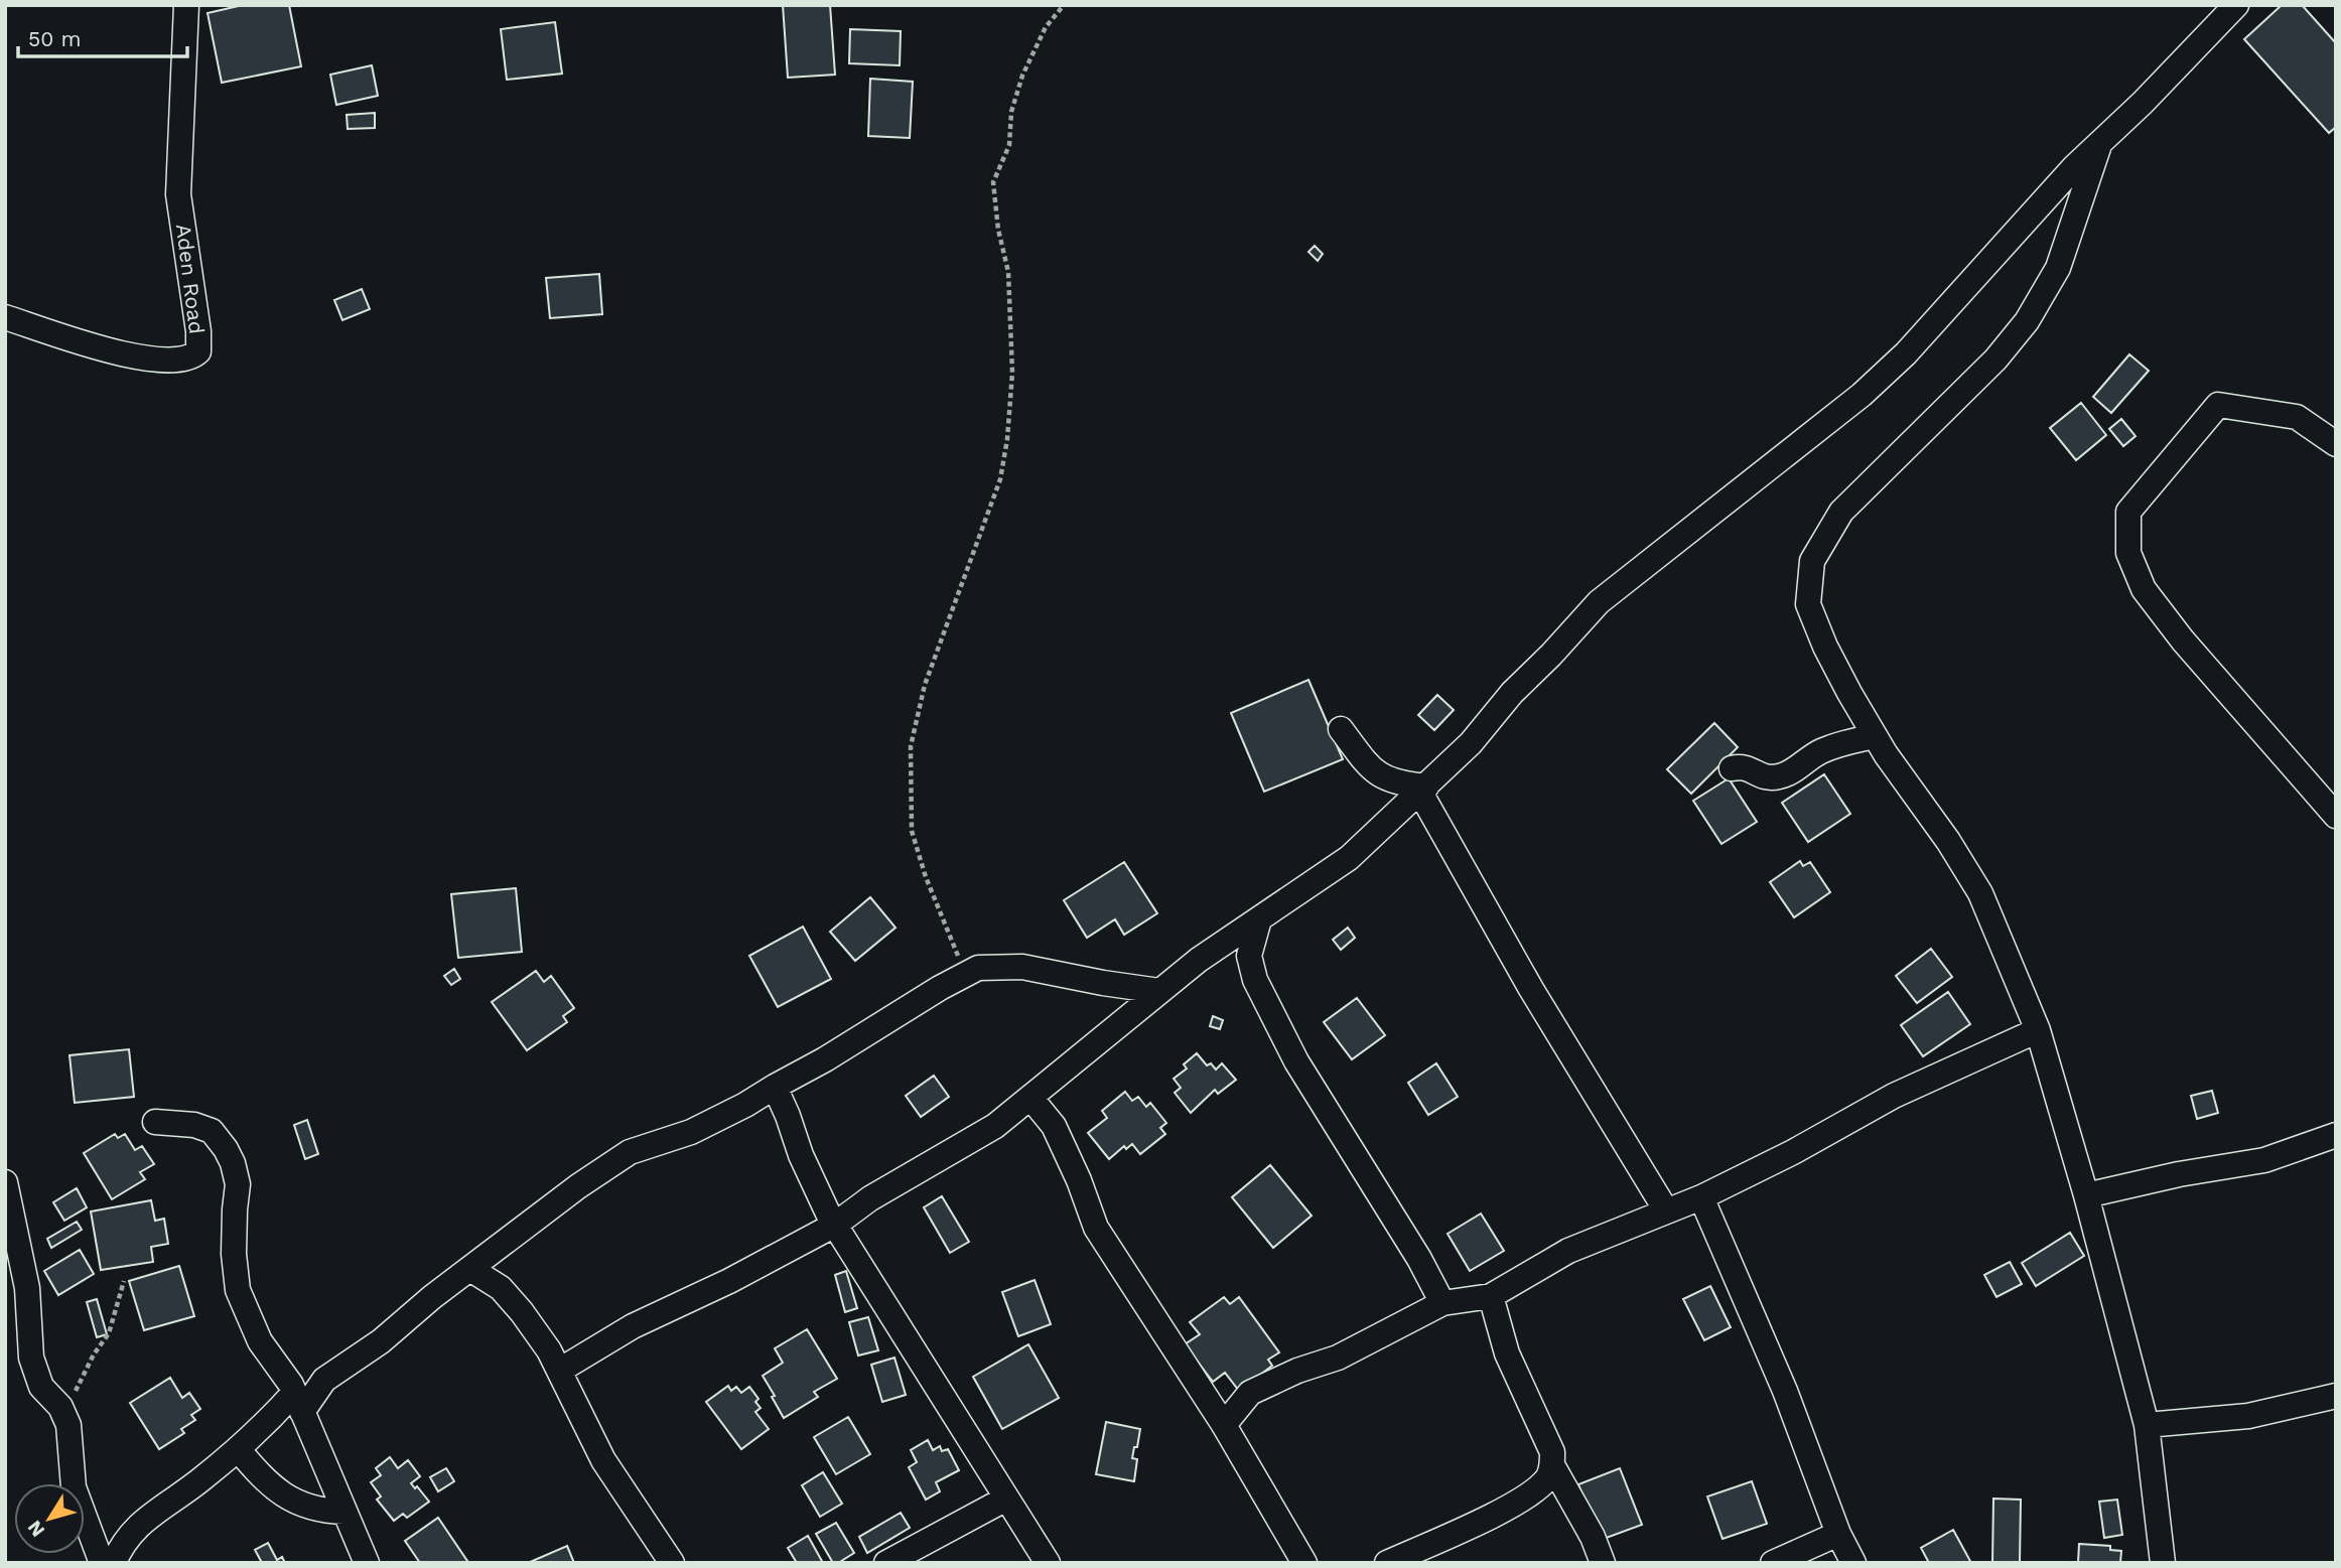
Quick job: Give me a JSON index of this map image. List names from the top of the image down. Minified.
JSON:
{"streets":{"street":["Aden Road"]},"scale_bar":"50 m","north":"bottom left"}
